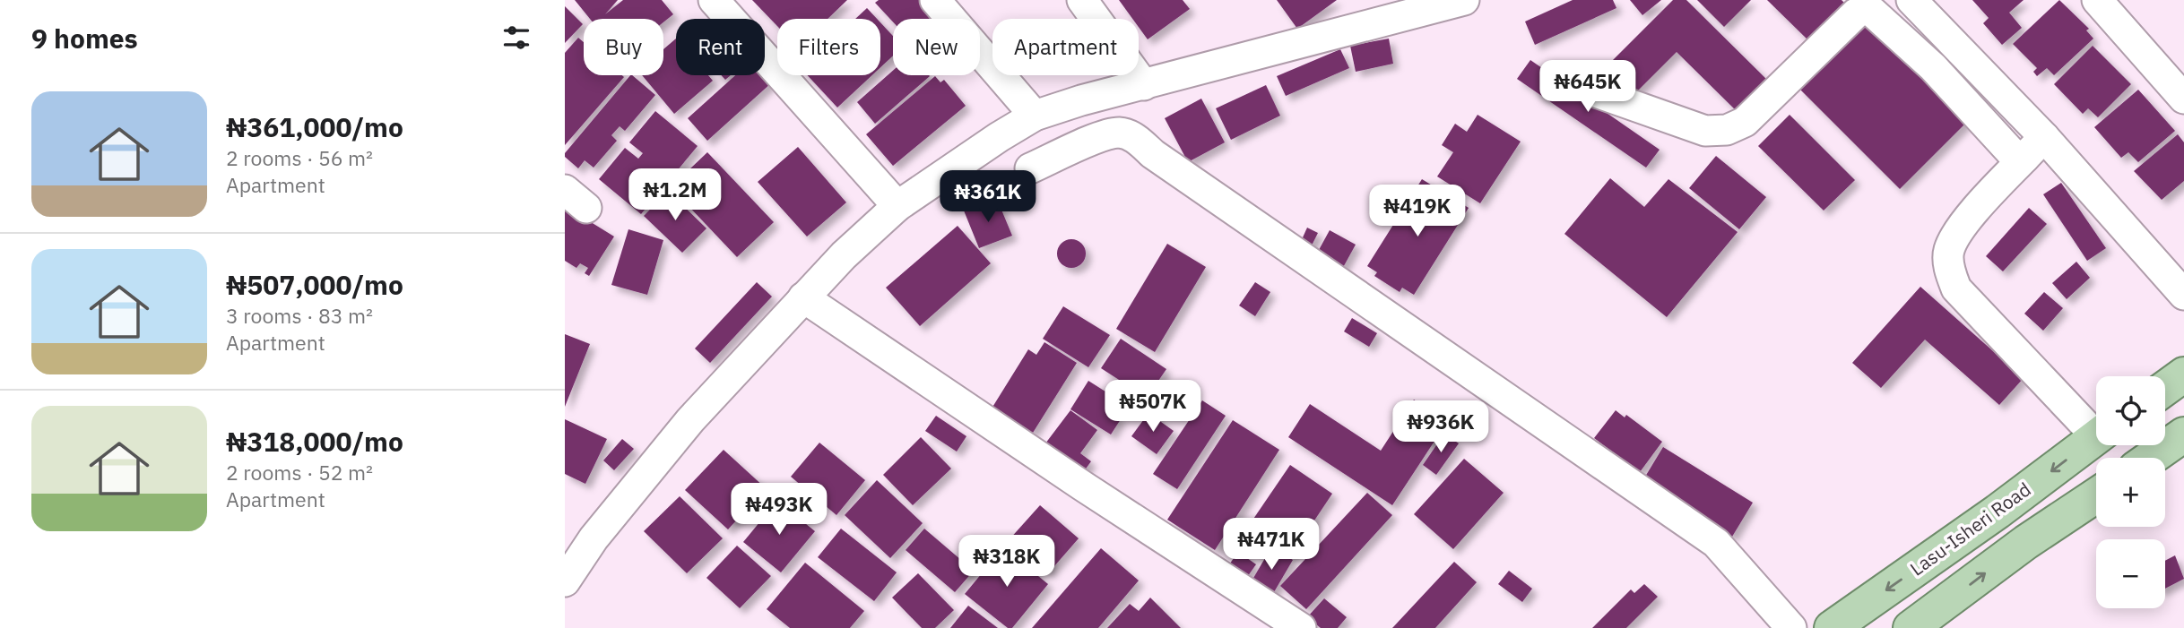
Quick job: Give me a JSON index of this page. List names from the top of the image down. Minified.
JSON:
{"streets":{"main road":["Lasu-Isheri Road"]},"page":{"heading":"9 homes","chip":["Buy","Rent","Filters","New","Apartment"],"price":["₦645K","₦1.2M","₦361K","₦419K","₦507K","₦936K","₦493K","₦471K","₦318K"],"list":[{"name":"₦361,000/mo","note":"2 rooms · 56 m² · Apartment"},{"name":"₦507,000/mo","note":"3 rooms · 83 m² · Apartment"},{"name":"₦318,000/mo","note":"2 rooms · 52 m² · Apartment"}],"map_buttons":["+","−"]}}
